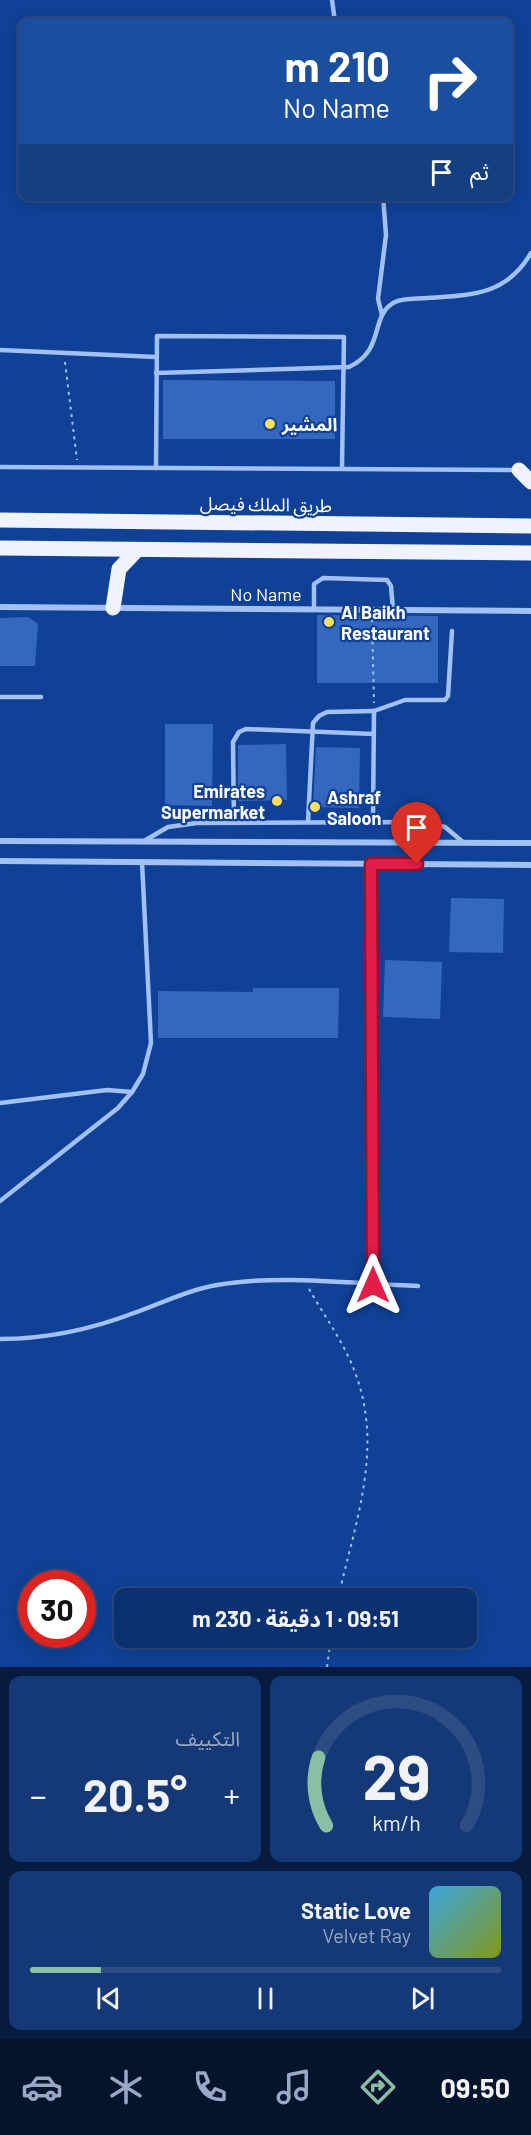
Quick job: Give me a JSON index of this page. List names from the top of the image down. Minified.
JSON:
{"streets":{"main road":["طريق الملك فيصل"],"street":["No Name"]},"places":["المشير","Al Baikh Restaurant","Emirates Supermarket","Ashraf Saloon"],"page":{"turn":["210 m","No Name"],"then":"ثم","limit":"30","trip":"09:51 · 1 دقيقة · 230 m","tile":"التكييف","heat":["−","20.5°","+"],"song":["Static Love","Velvet Ray"],"tabs":"09:50","gauge":["29","km/h"]}}
